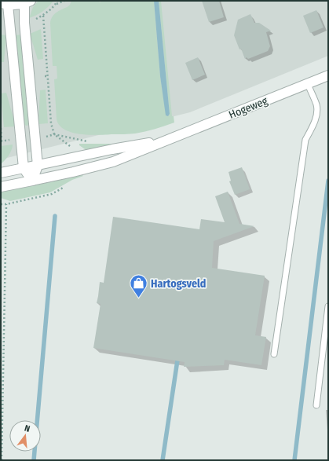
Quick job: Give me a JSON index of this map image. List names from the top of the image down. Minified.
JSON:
{"streets":{"street":["Hogeweg"]},"places":{"shop":["Hartogsveld"]},"north":"top"}
